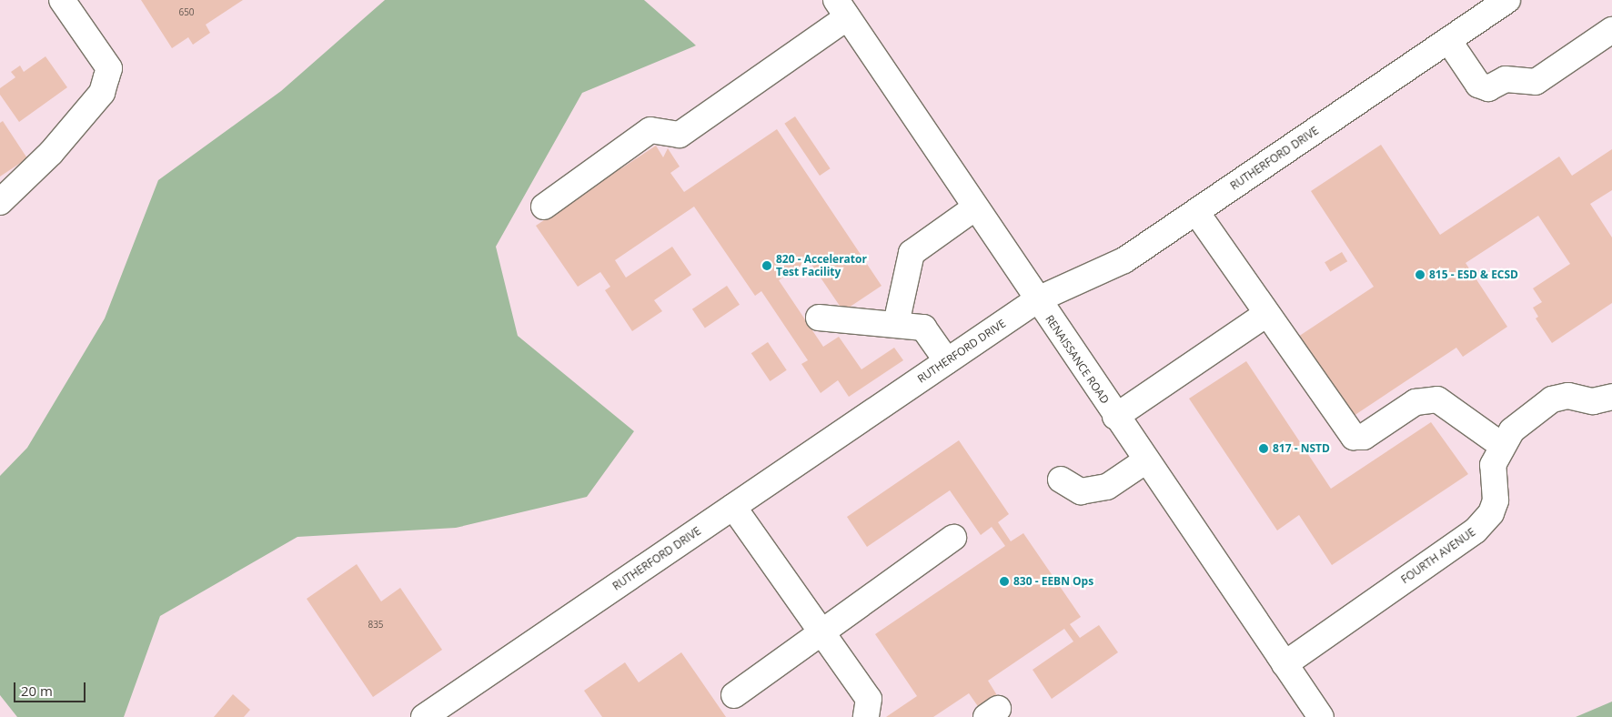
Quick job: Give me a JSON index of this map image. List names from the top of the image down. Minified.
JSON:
{"streets":{"street":["RUTHERFORD DRIVE","RENAISSANCE ROAD","FOURTH AVENUE"]},"crossings":[["RUTHERFORD DRIVE","RENAISSANCE ROAD"],["RENAISSANCE ROAD","FOURTH AVENUE"]],"places":["820 - Accelerator Test Facility","815 - ESD & ECSD","817 - NSTD","830 - EEBN Ops"],"house_numbers":["650","835"],"scale_bar":"20 m"}
